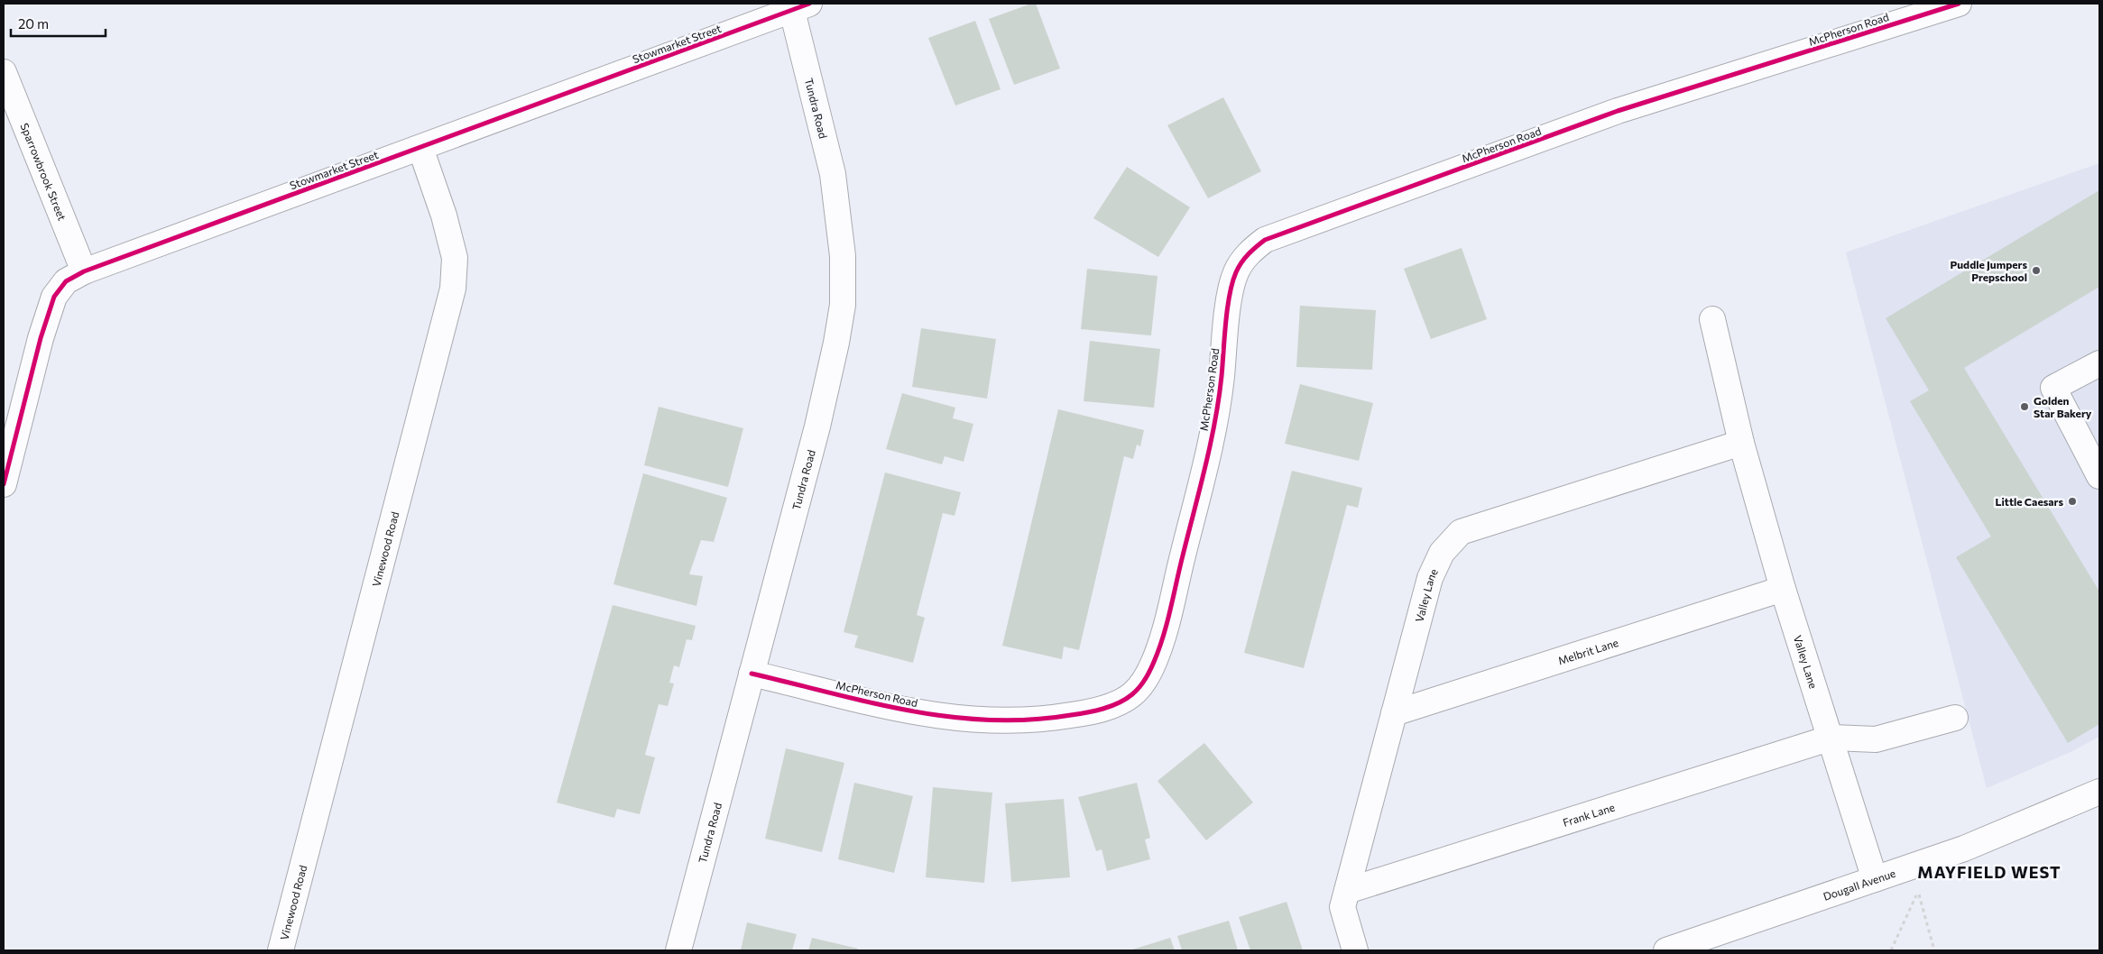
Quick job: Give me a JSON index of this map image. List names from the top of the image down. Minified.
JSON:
{"streets":{"street":["McPherson Road","Stowmarket Street","Tundra Road","Sparrowbrook Street","Vinewood Road","Valley Lane","Melbrit Lane","Frank Lane","Dougall Avenue"]},"crossings":[["McPherson Road","Tundra Road"],["Stowmarket Street","Tundra Road"],["Stowmarket Street","Sparrowbrook Street"],["Stowmarket Street","Vinewood Road"],["Valley Lane","Melbrit Lane"],["Valley Lane","Frank Lane"],["Valley Lane","Dougall Avenue"]],"districts":["MAYFIELD WEST"],"places":["Puddle Jumpers Prepschool","Golden Star Bakery","Little Caesars"],"scale_bar":"20 m"}
